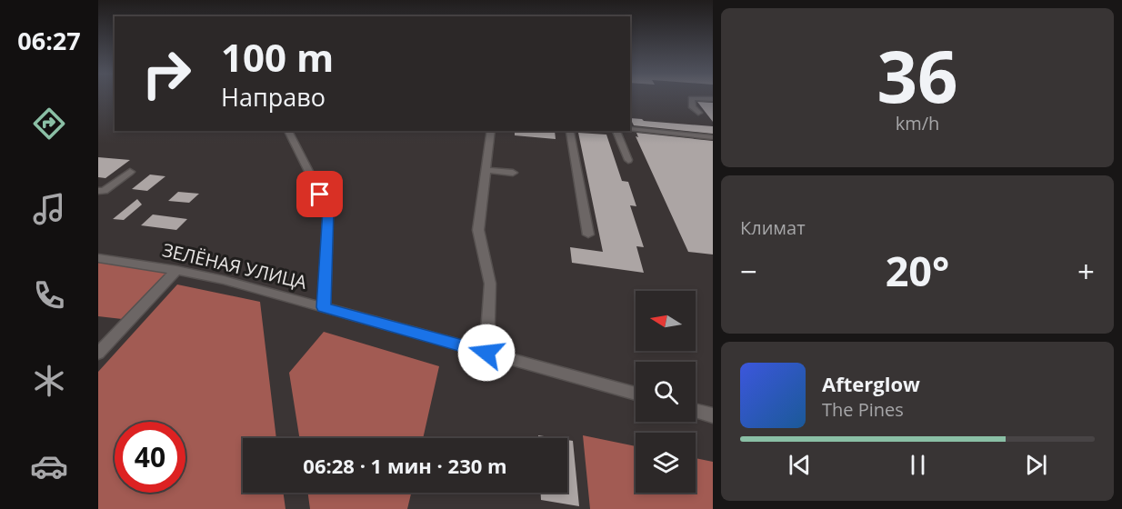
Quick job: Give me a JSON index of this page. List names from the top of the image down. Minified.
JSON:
{"streets":{"street":["ЗЕЛЁНАЯ УЛИЦА"]},"north":"left","page":{"tabs":"06:27","tile":[["36","km/h"],"Климат"],"turn":["100 m","Направо"],"heat":["−","20°","+"],"song":["Afterglow","The Pines"],"limit":"40","trip":"06:28 · 1 мин · 230 m"}}
